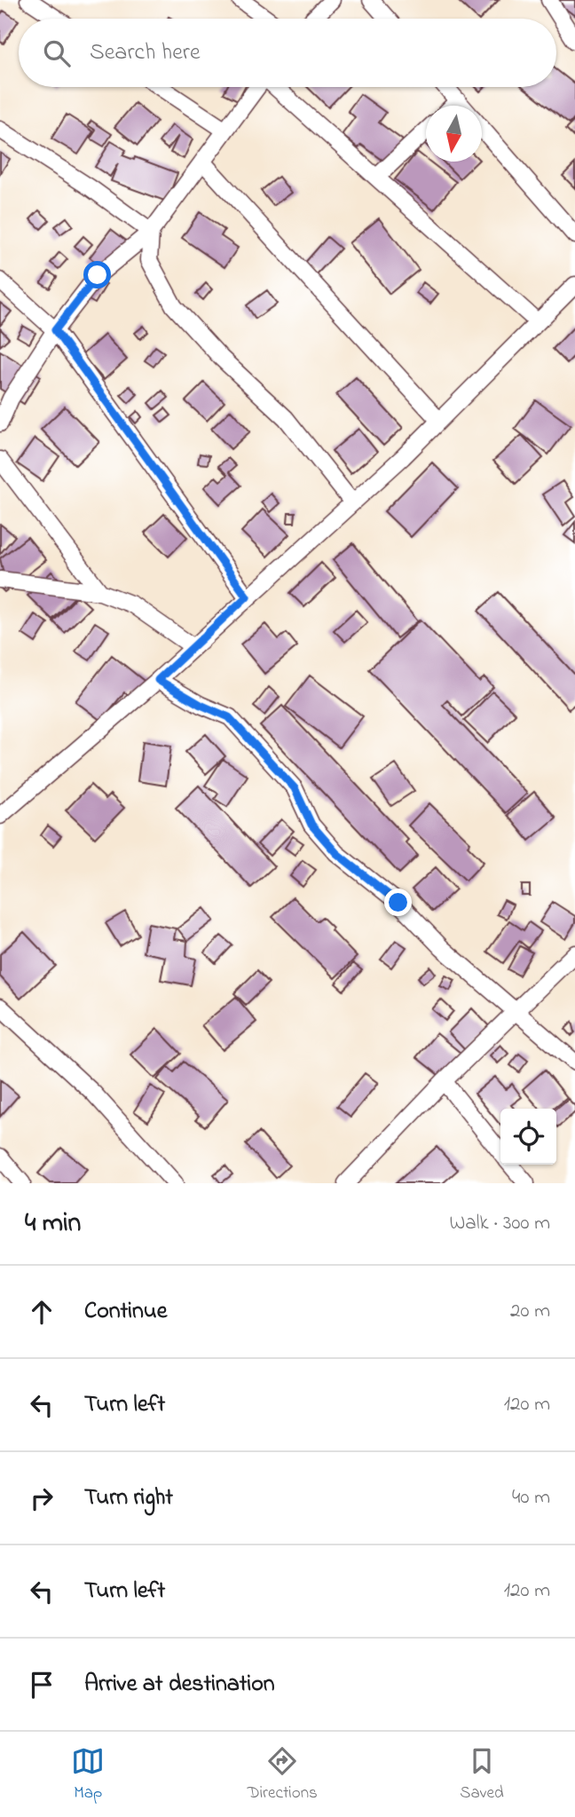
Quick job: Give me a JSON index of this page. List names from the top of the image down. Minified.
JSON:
{"north":"bottom","page":{"search":"Search here","heading":["4 min","Walk · 300 m"],"list":[["Continue","20 m"],["Turn left","120 m"],["Turn right","40 m"],["Turn left","120 m"],"Arrive at destination"],"nav":["Map","Directions","Saved"]}}
